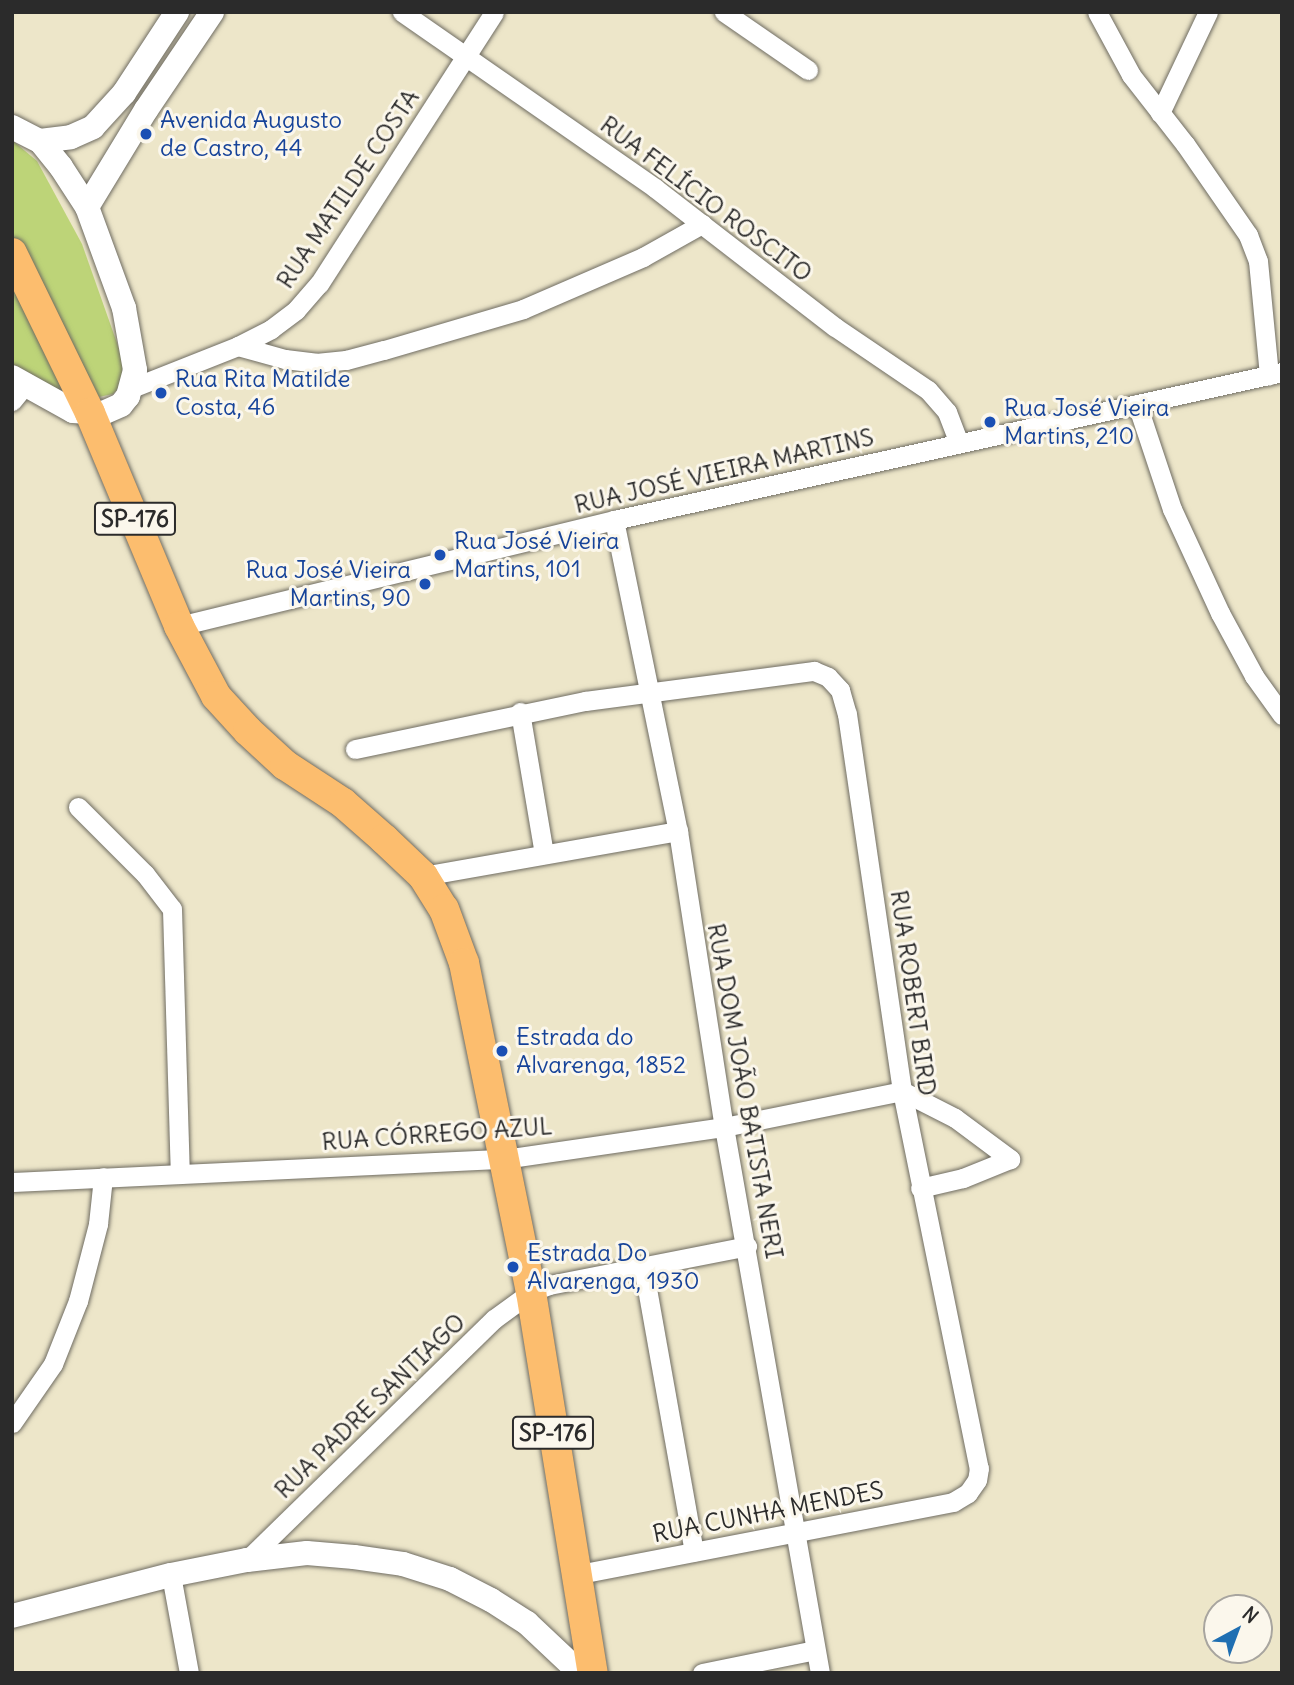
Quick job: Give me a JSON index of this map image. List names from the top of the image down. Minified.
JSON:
{"streets":{"main road":["SP-176"],"street":["RUA MATILDE COSTA","RUA FELÍCIO ROSCITO","RUA JOSÉ VIEIRA MARTINS","RUA ROBERT BIRD","RUA DOM JOÃO BATISTA NERI","RUA CÓRREGO AZUL","RUA PADRE SANTIAGO","RUA CUNHA MENDES"]},"crossings":[["RUA MATILDE COSTA","RUA FELÍCIO ROSCITO"],["RUA FELÍCIO ROSCITO","RUA JOSÉ VIEIRA MARTINS"],["RUA JOSÉ VIEIRA MARTINS","SP-176"],["RUA JOSÉ VIEIRA MARTINS","RUA DOM JOÃO BATISTA NERI"],["SP-176","RUA CÓRREGO AZUL"],["SP-176","RUA PADRE SANTIAGO"],["SP-176","RUA CUNHA MENDES"],["RUA ROBERT BIRD","RUA DOM JOÃO BATISTA NERI"],["RUA ROBERT BIRD","RUA CÓRREGO AZUL"],["RUA ROBERT BIRD","RUA CUNHA MENDES"],["RUA DOM JOÃO BATISTA NERI","RUA CÓRREGO AZUL"],["RUA DOM JOÃO BATISTA NERI","RUA PADRE SANTIAGO"],["RUA DOM JOÃO BATISTA NERI","RUA CUNHA MENDES"]],"places":["Avenida Augusto de Castro, 44","Rua Rita Matilde Costa, 46","Rua José Vieira Martins, 210","Rua José Vieira Martins, 101","Rua José Vieira Martins, 90","Estrada do Alvarenga, 1852","Estrada Do Alvarenga, 1930"],"north":"top right"}
